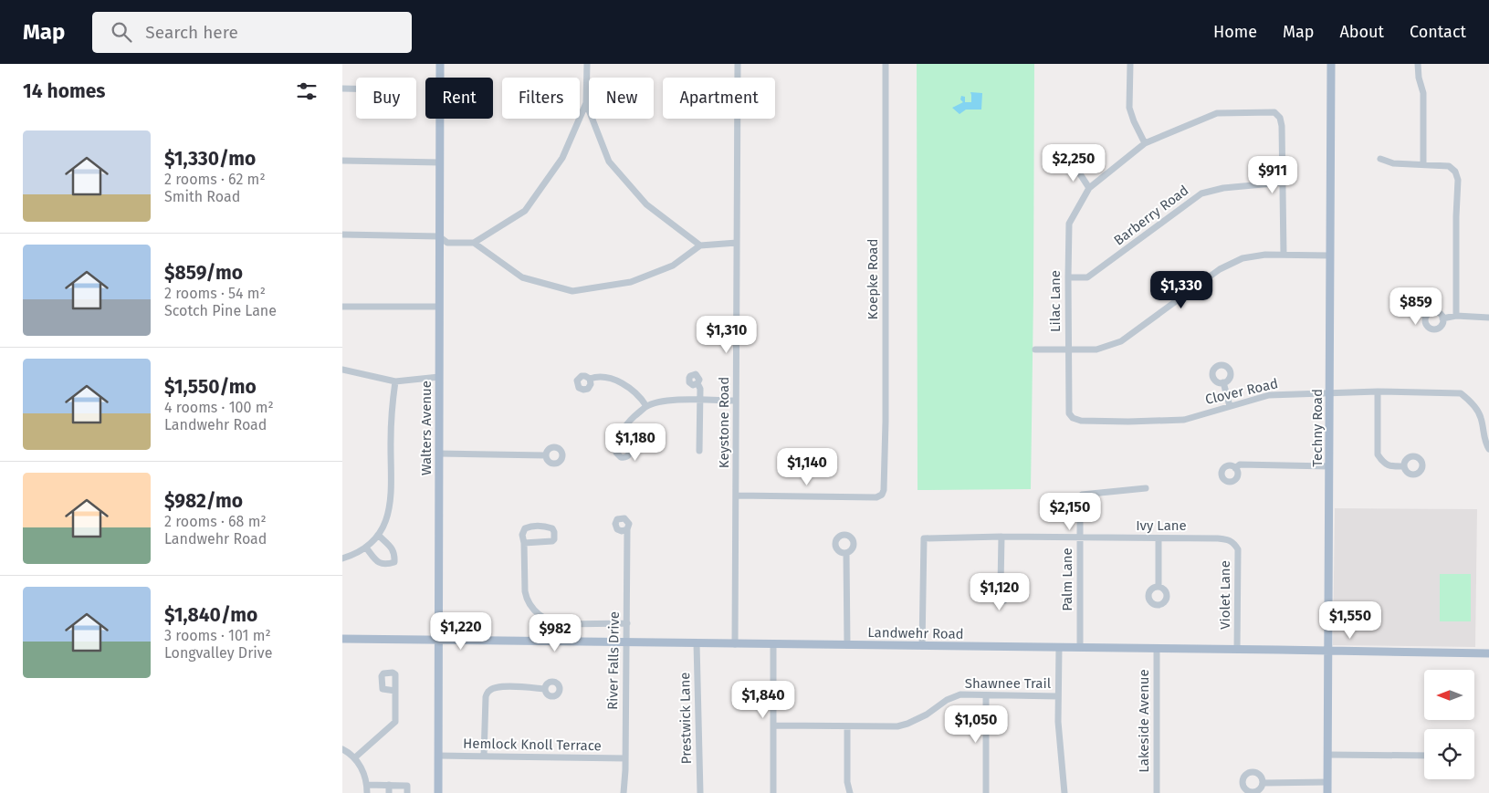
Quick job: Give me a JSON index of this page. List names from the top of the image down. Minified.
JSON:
{"streets":{"main road":["Walters Avenue","Techny Road","Landwehr Road"],"street":["Barberry Road","Koepke Road","Lilac Lane","Clover Road","Keystone Road","Ivy Lane","Palm Lane","Violet Lane","River Falls Drive","Shawnee Trail","Prestwick Lane","Lakeside Avenue","Hemlock Knoll Terrace"]},"crossings":[["Barberry Road","Lilac Lane"],["Koepke Road","Keystone Road"],["Lilac Lane","Clover Road"],["Clover Road","Techny Road"],["Keystone Road","Landwehr Road"],["Walters Avenue","Landwehr Road"],["Walters Avenue","Hemlock Knoll Terrace"],["Techny Road","Landwehr Road"],["Ivy Lane","Palm Lane"],["Ivy Lane","Violet Lane"],["Ivy Lane","Landwehr Road"],["Palm Lane","Landwehr Road"],["Violet Lane","Landwehr Road"],["Landwehr Road","River Falls Drive"],["Landwehr Road","Prestwick Lane"],["Landwehr Road","Lakeside Avenue"],["River Falls Drive","Hemlock Knoll Terrace"]],"north":"left","page":{"header":"Map","search":"Search here","nav":["Home","Map","About","Contact"],"heading":"14 homes","chip":["Buy","Rent","Filters","New","Apartment"],"list":[{"name":"$1,330/mo","note":"2 rooms · 62 m² · Smith Road"},{"name":"$859/mo","note":"2 rooms · 54 m² · Scotch Pine Lane"},{"name":"$1,550/mo","note":"4 rooms · 100 m² · Landwehr Road"},{"name":"$982/mo","note":"2 rooms · 68 m² · Landwehr Road"},{"name":"$1,840/mo","note":"3 rooms · 101 m² · Longvalley Drive"}],"price":["$2,250","$911","$1,330","$859","$1,310","$1,180","$1,140","$2,150","$1,120","$1,550","$1,220","$982","$1,840","$1,050"]}}
